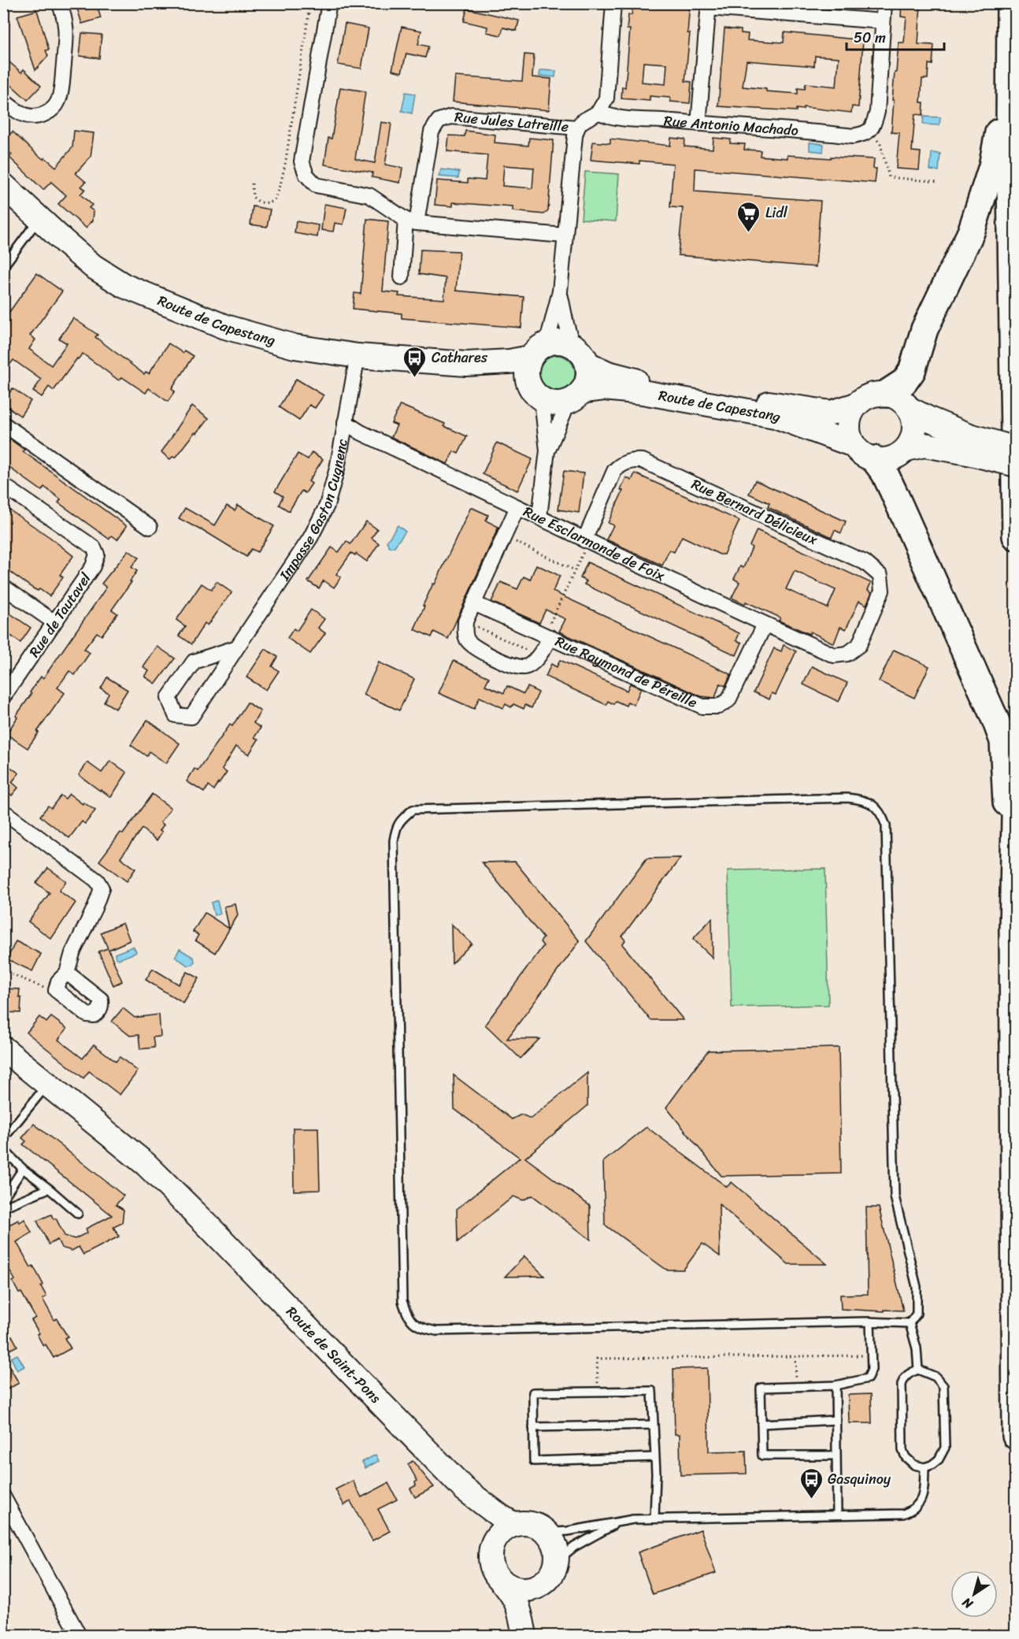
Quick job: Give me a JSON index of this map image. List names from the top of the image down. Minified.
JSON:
{"streets":{"main road":["Route de Capestang","Route de Saint-Pons"],"street":["Rue Jules Latreille","Rue Antonio Machado","Impasse Gaston Cugnenc","Rue Bernard Délicieux","Rue Esclarmonde de Foix","Rue de Tautavel","Rue Raymond de Péreille"]},"crossings":[["Route de Capestang","Impasse Gaston Cugnenc"],["Impasse Gaston Cugnenc","Rue Esclarmonde de Foix"],["Rue Bernard Délicieux","Rue Esclarmonde de Foix"],["Rue Esclarmonde de Foix","Rue Raymond de Péreille"]],"places":{"supermarket":["Lidl"],"bus stop":["Cathares","Gasquinoy"]},"scale_bar":"50 m","north":"bottom left"}
